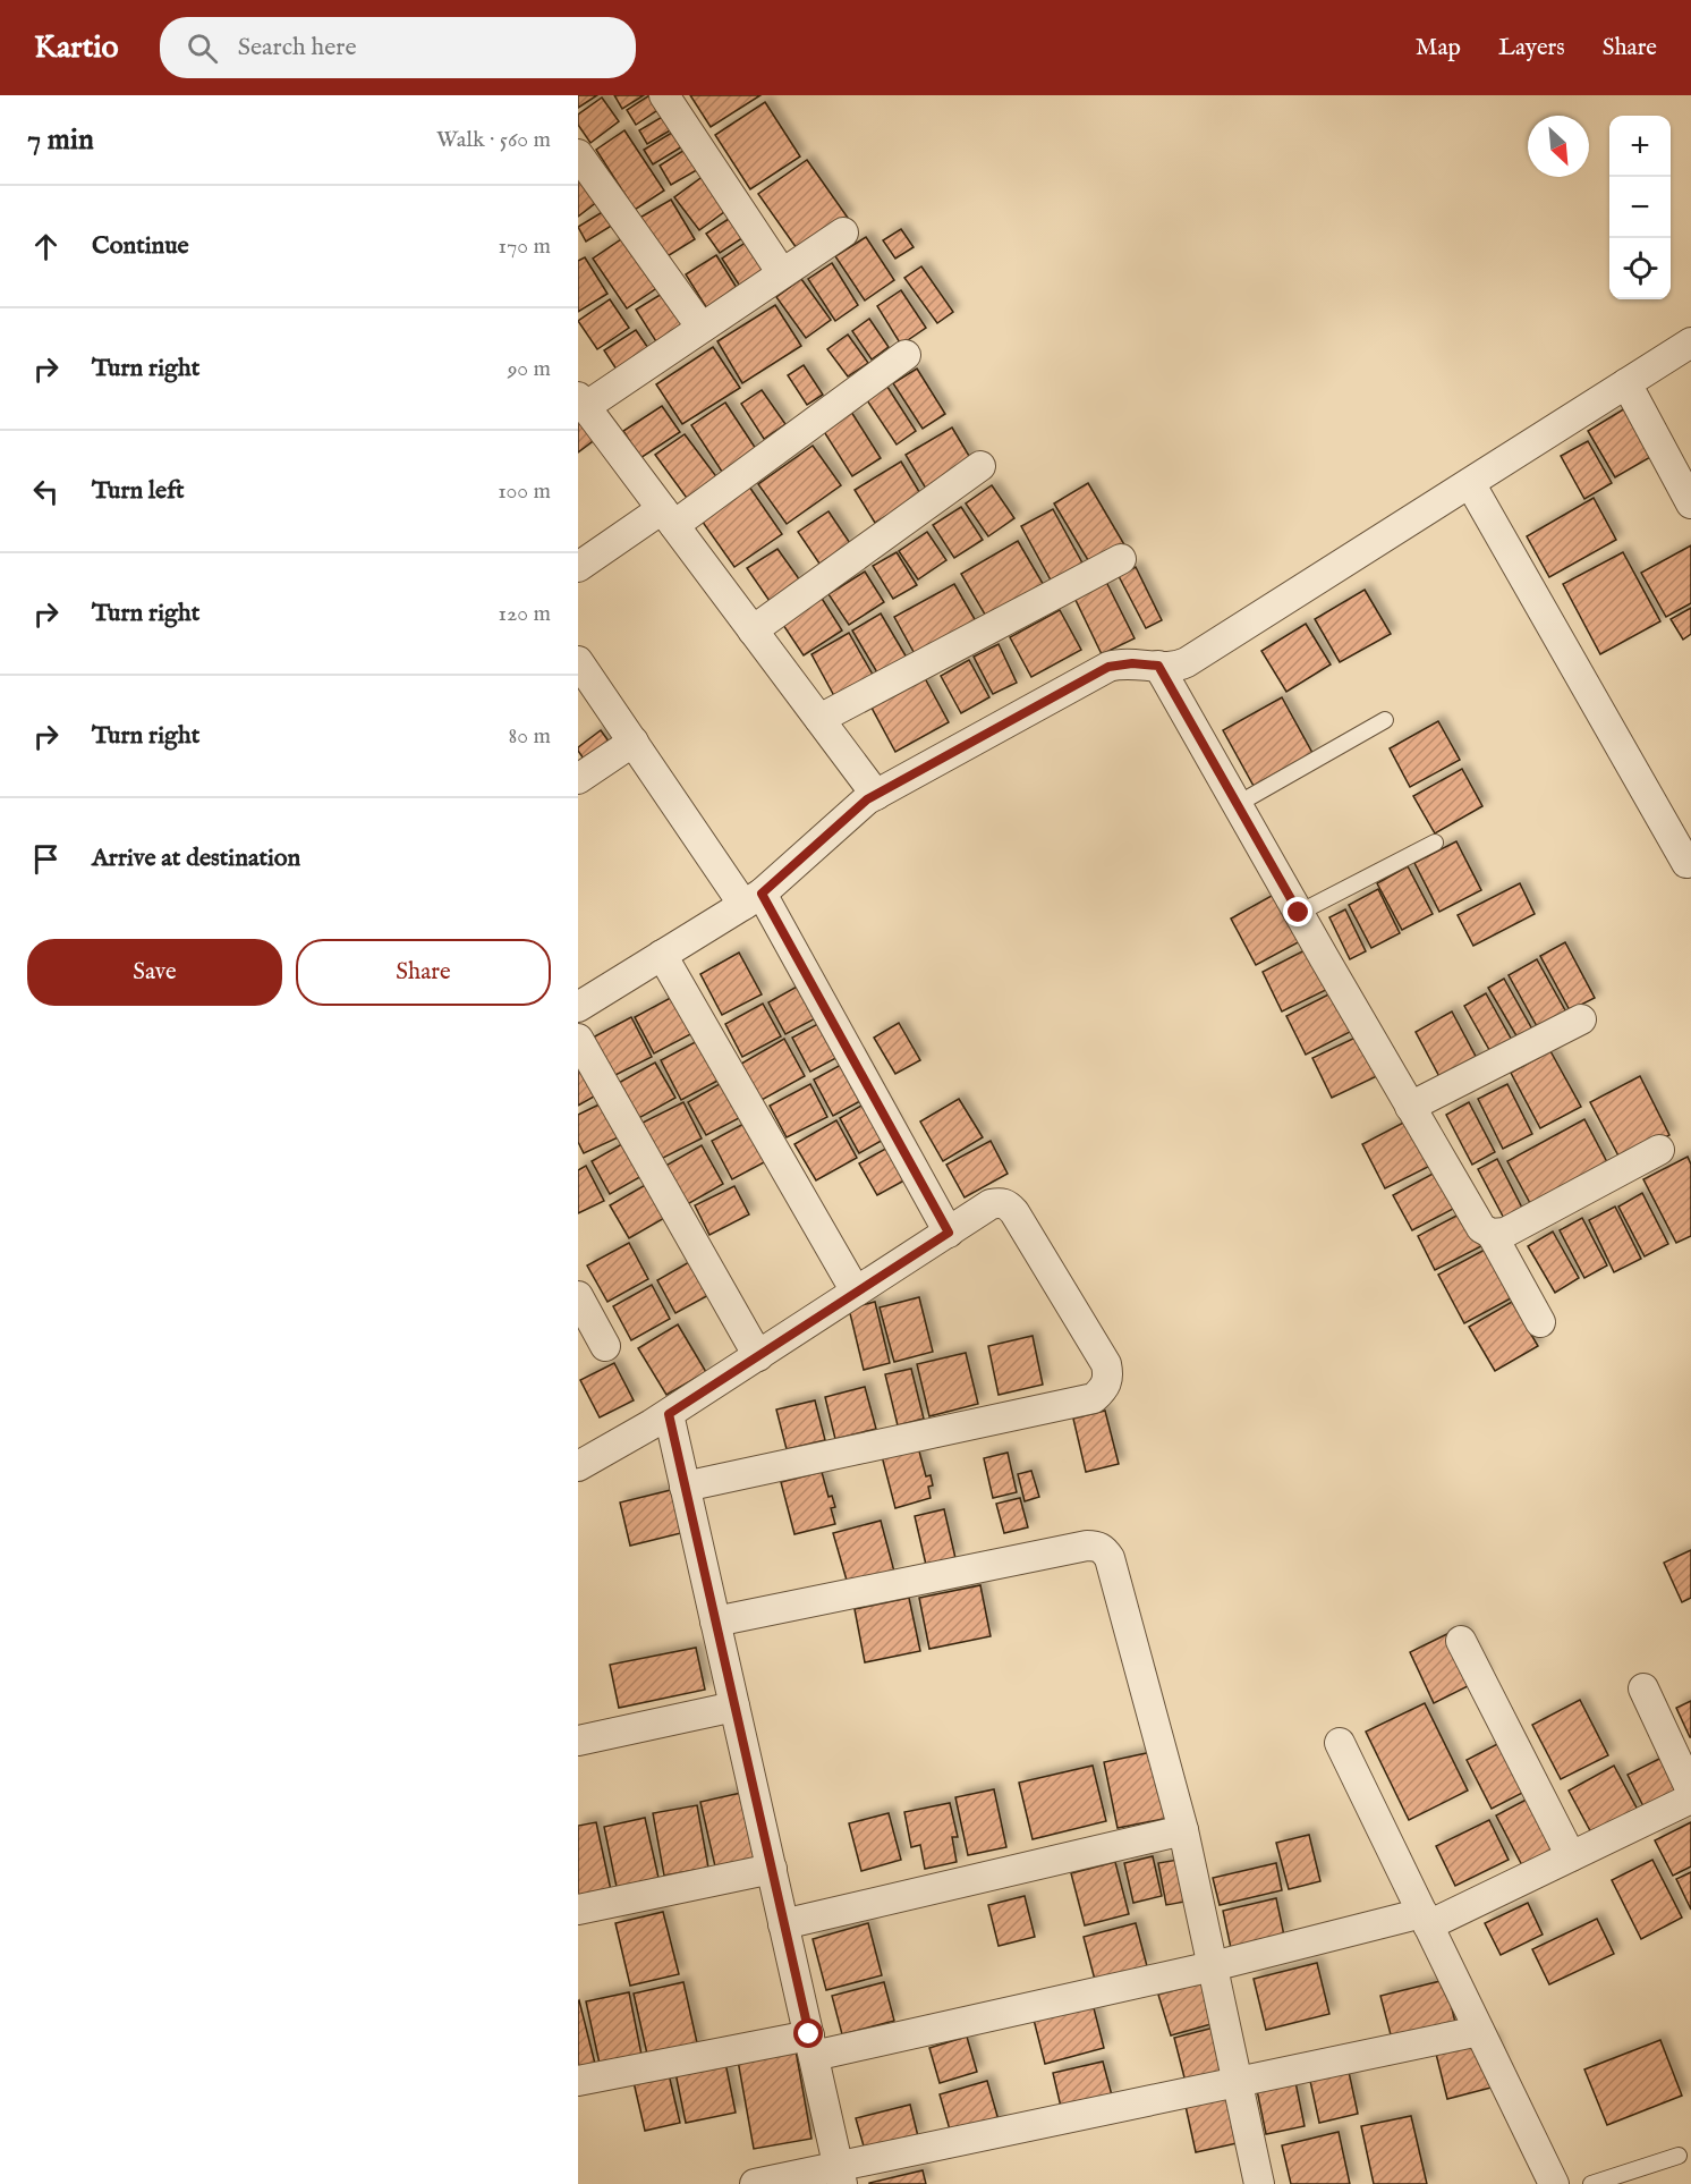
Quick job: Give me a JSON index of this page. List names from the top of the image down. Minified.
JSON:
{"north":"bottom right","page":{"header":"Kartio","search":"Search here","nav":["Map","Layers","Share"],"heading":["7 min","Walk · 560 m"],"map_buttons":["+","−"],"list":[["Continue","170 m"],["Turn right","90 m"],["Turn left","100 m"],["Turn right","120 m"],["Turn right","80 m"],"Arrive at destination"],"buttons":["Save","Share"]}}
